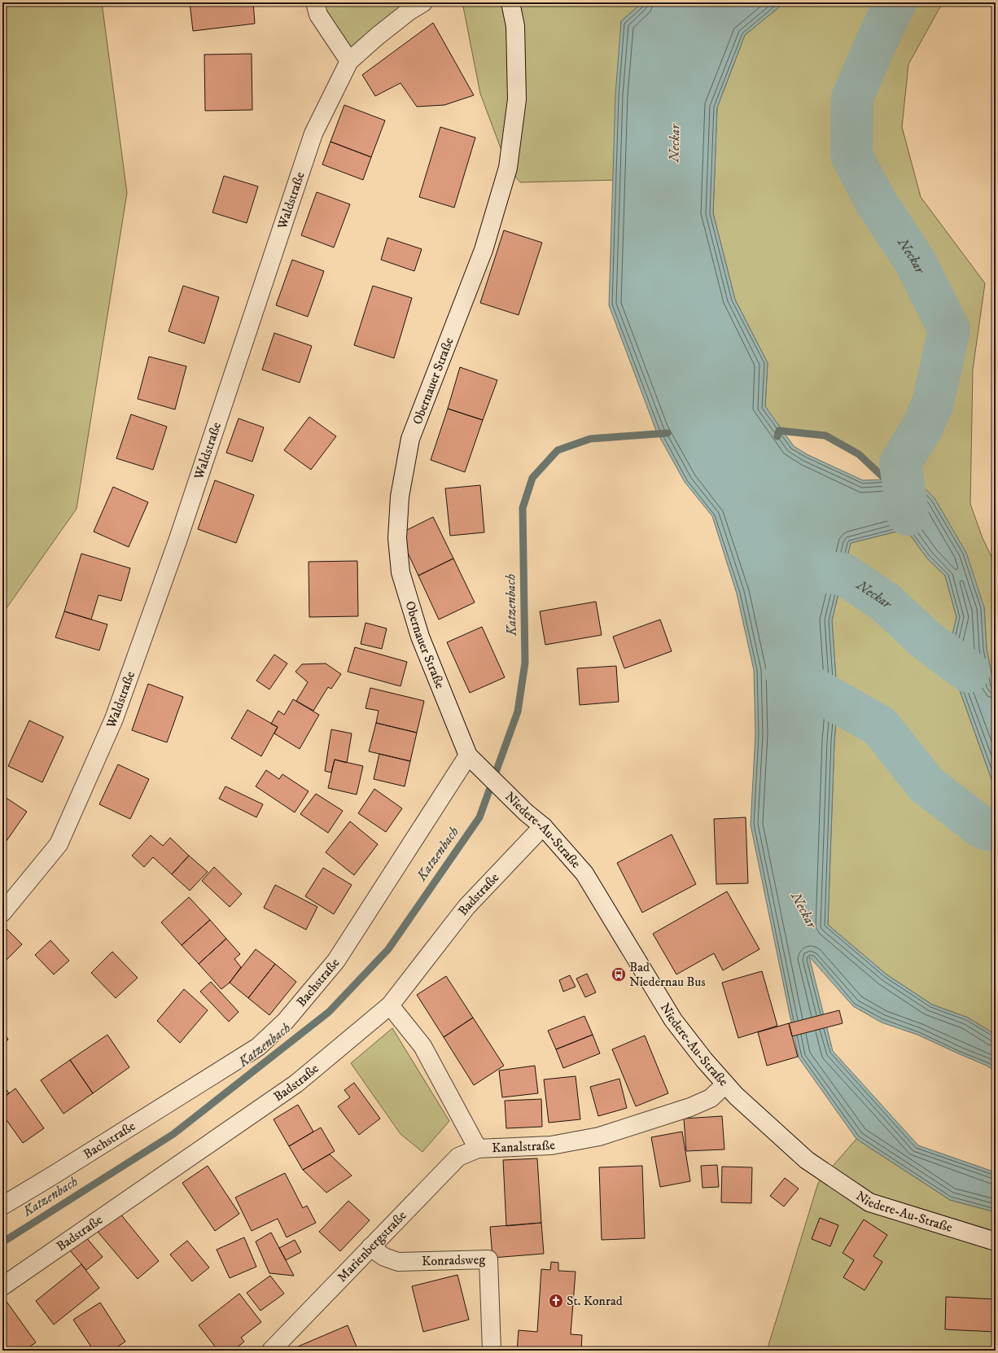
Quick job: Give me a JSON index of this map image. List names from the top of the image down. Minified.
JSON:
{"streets":{"street":["Waldstraße","Obernauer Straße","Niedere-Au-Straße","Badstraße","Bachstraße","Kanalstraße","Marienbergstraße","Konradsweg"]},"crossings":[["Obernauer Straße","Niedere-Au-Straße"],["Obernauer Straße","Bachstraße"],["Niedere-Au-Straße","Badstraße"],["Niedere-Au-Straße","Bachstraße"],["Niedere-Au-Straße","Kanalstraße"],["Badstraße","Kanalstraße"],["Kanalstraße","Marienbergstraße"],["Marienbergstraße","Konradsweg"]],"water":["Neckar","Katzenbach"],"places":{"bus stop":["Bad Niedernau Bus"],"church":["St. Konrad"]}}
